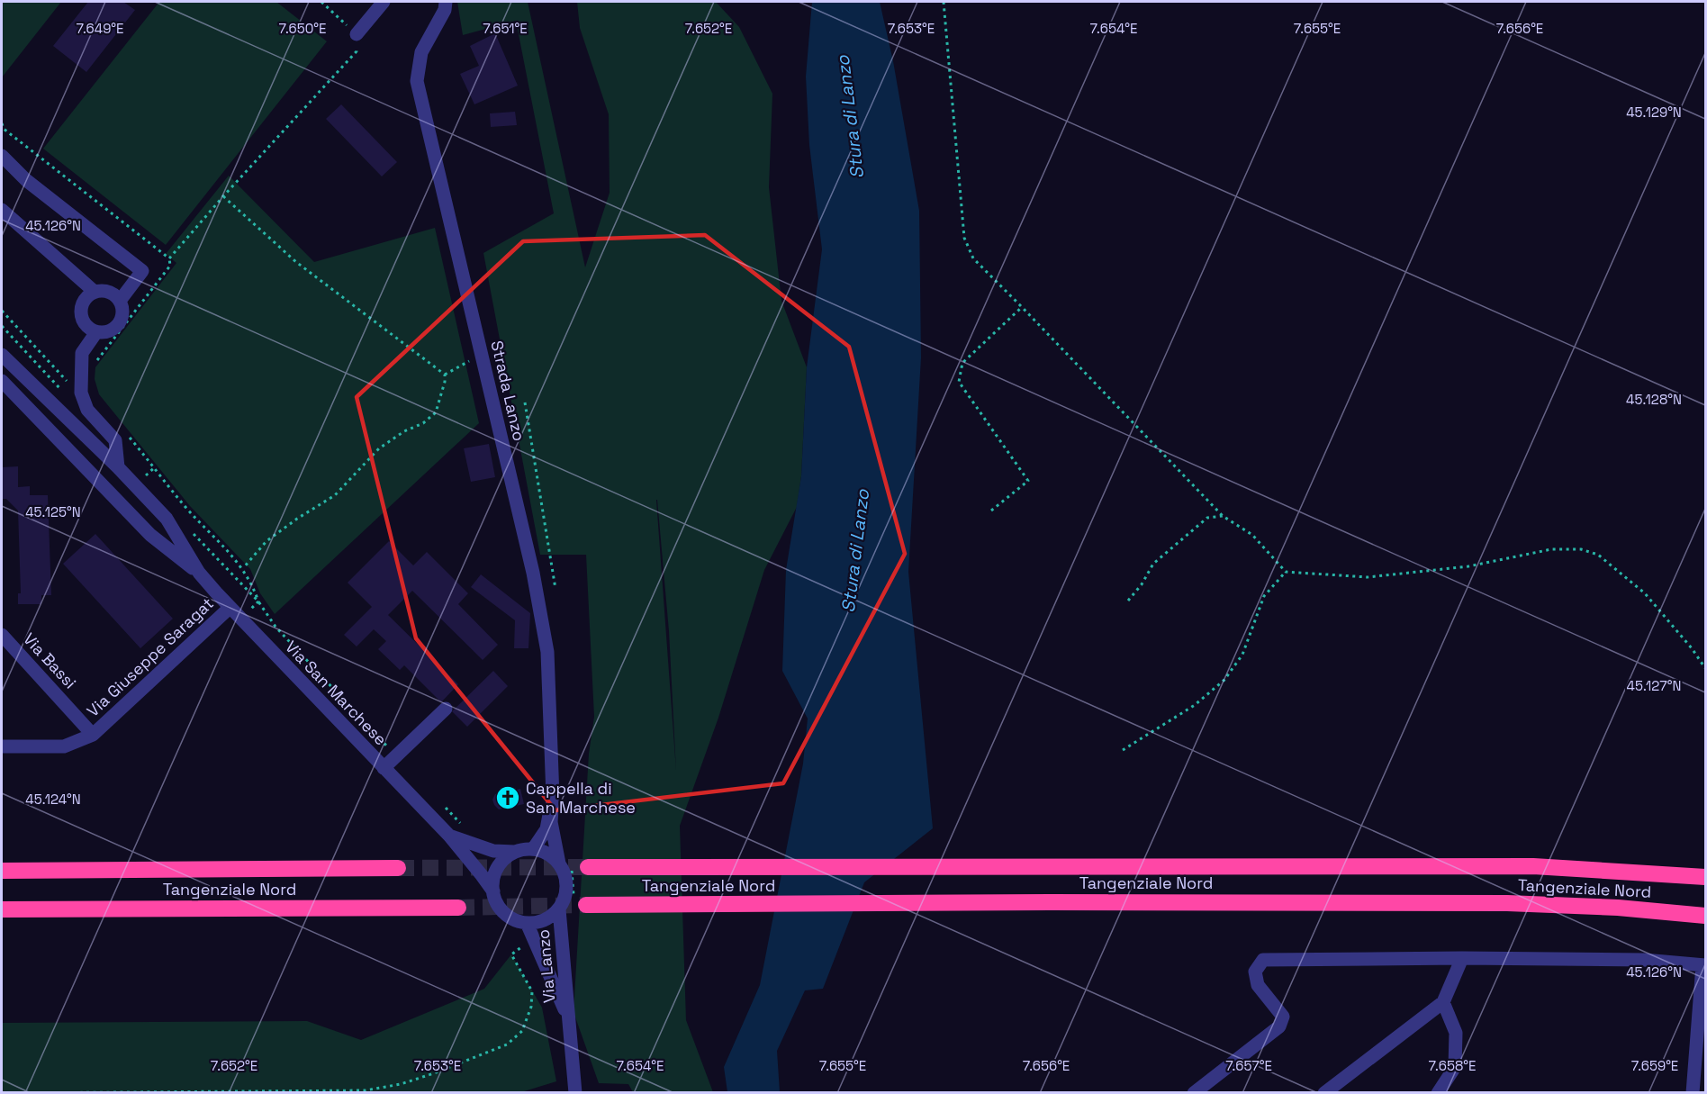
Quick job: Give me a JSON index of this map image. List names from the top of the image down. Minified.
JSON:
{"streets":{"highway":["Tangenziale Nord"],"street":["Strada Lanzo","Via Giuseppe Saragat","Via Bassi","Via San Marchese","Via Lanzo"]},"crossings":[["Strada Lanzo","Via San Marchese"],["Strada Lanzo","Via Lanzo"],["Via Giuseppe Saragat","Via Bassi"],["Via Giuseppe Saragat","Via San Marchese"],["Via San Marchese","Via Lanzo"]],"water":["Stura di Lanzo"],"places":{"church":["Cappella di San Marchese"]},"coordinates":["7.649°E","7.650°E","7.651°E","7.652°E","7.653°E","7.654°E","7.655°E","7.656°E","45.129°N","45.126°N","45.128°N","45.125°N","45.127°N","45.124°N","7.657°E","7.658°E","7.659°E"]}
